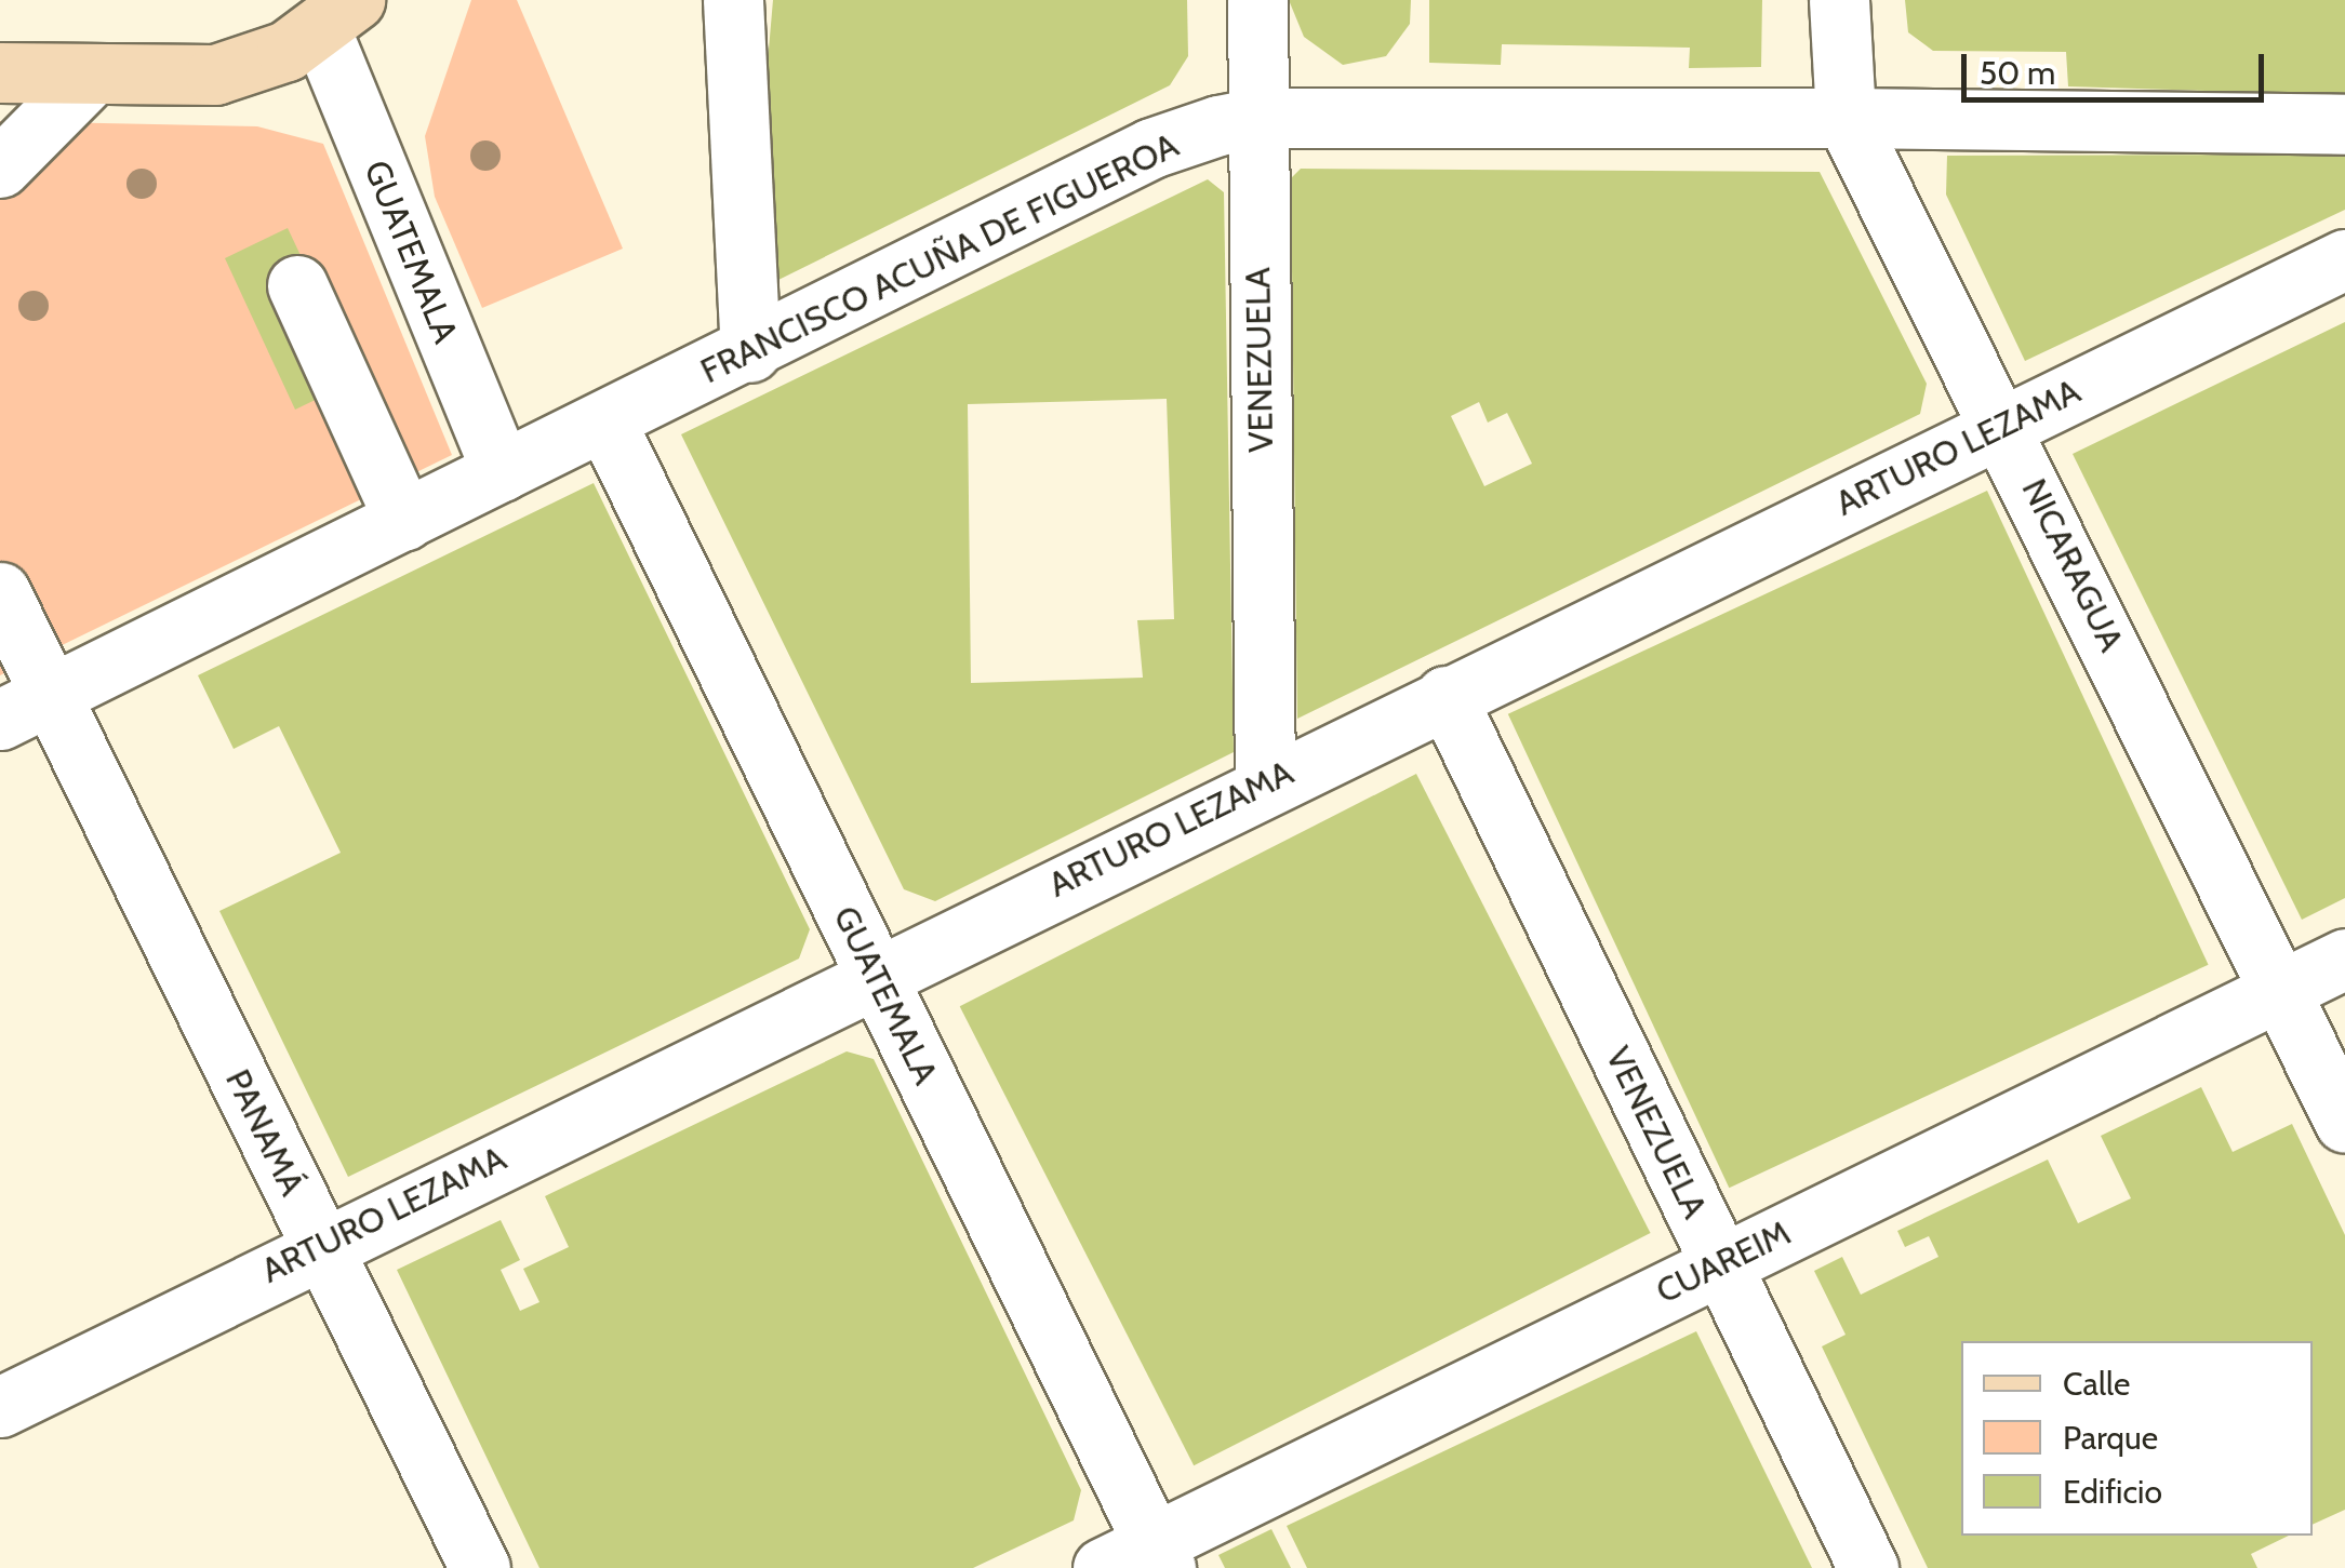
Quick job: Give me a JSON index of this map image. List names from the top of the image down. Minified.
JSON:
{"streets":{"street":["GUATEMALA","FRANCISCO ACUÑA DE FIGUEROA","VENEZUELA","ARTURO LEZAMA","NICARAGUA","PANAMÁ","CUAREIM"]},"crossings":[["GUATEMALA","FRANCISCO ACUÑA DE FIGUEROA"],["GUATEMALA","ARTURO LEZAMA"],["GUATEMALA","CUAREIM"],["FRANCISCO ACUÑA DE FIGUEROA","VENEZUELA"],["FRANCISCO ACUÑA DE FIGUEROA","NICARAGUA"],["FRANCISCO ACUÑA DE FIGUEROA","PANAMÁ"],["VENEZUELA","ARTURO LEZAMA"],["VENEZUELA","CUAREIM"],["ARTURO LEZAMA","NICARAGUA"],["ARTURO LEZAMA","PANAMÁ"],["NICARAGUA","CUAREIM"]],"legend":["Calle","Parque","Edificio"],"scale_bar":"50 m"}
